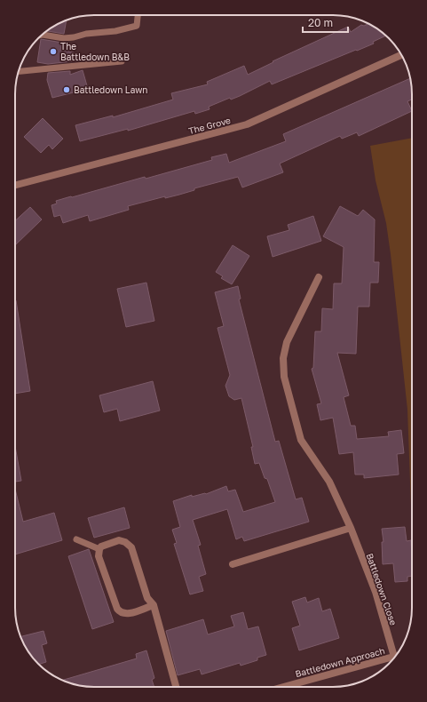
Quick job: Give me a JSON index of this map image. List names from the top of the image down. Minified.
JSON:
{"streets":{"street":["The Grove","Battledown Close","Battledown Approach"]},"crossings":[["Battledown Close","Battledown Approach"]],"places":["The Battledown B&B","Battledown Lawn"],"scale_bar":"20 m"}
